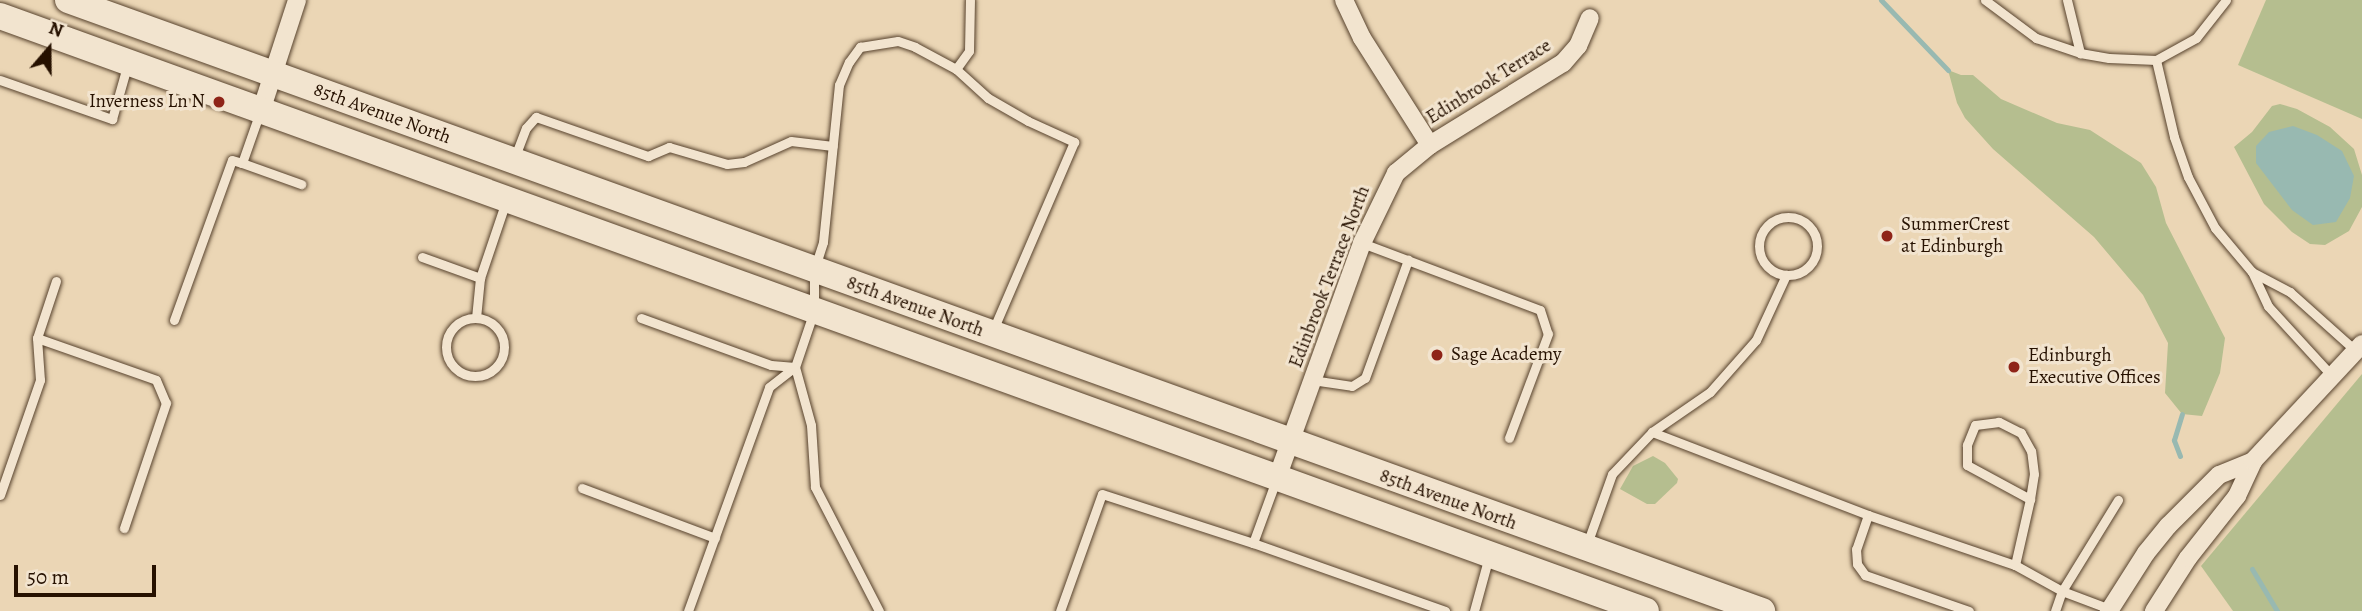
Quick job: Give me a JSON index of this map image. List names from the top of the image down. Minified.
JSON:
{"streets":{"main road":["85th Avenue North"],"street":["Edinbrook Terrace","Edinbrook Terrace North"]},"crossings":[["Edinbrook Terrace","Edinbrook Terrace North"],["85th Avenue North","Edinbrook Terrace North"]],"places":["Inverness Ln N","SummerCrest at Edinburgh","Sage Academy","Edinburgh Executive Offices"],"scale_bar":"50 m","north":"top"}
